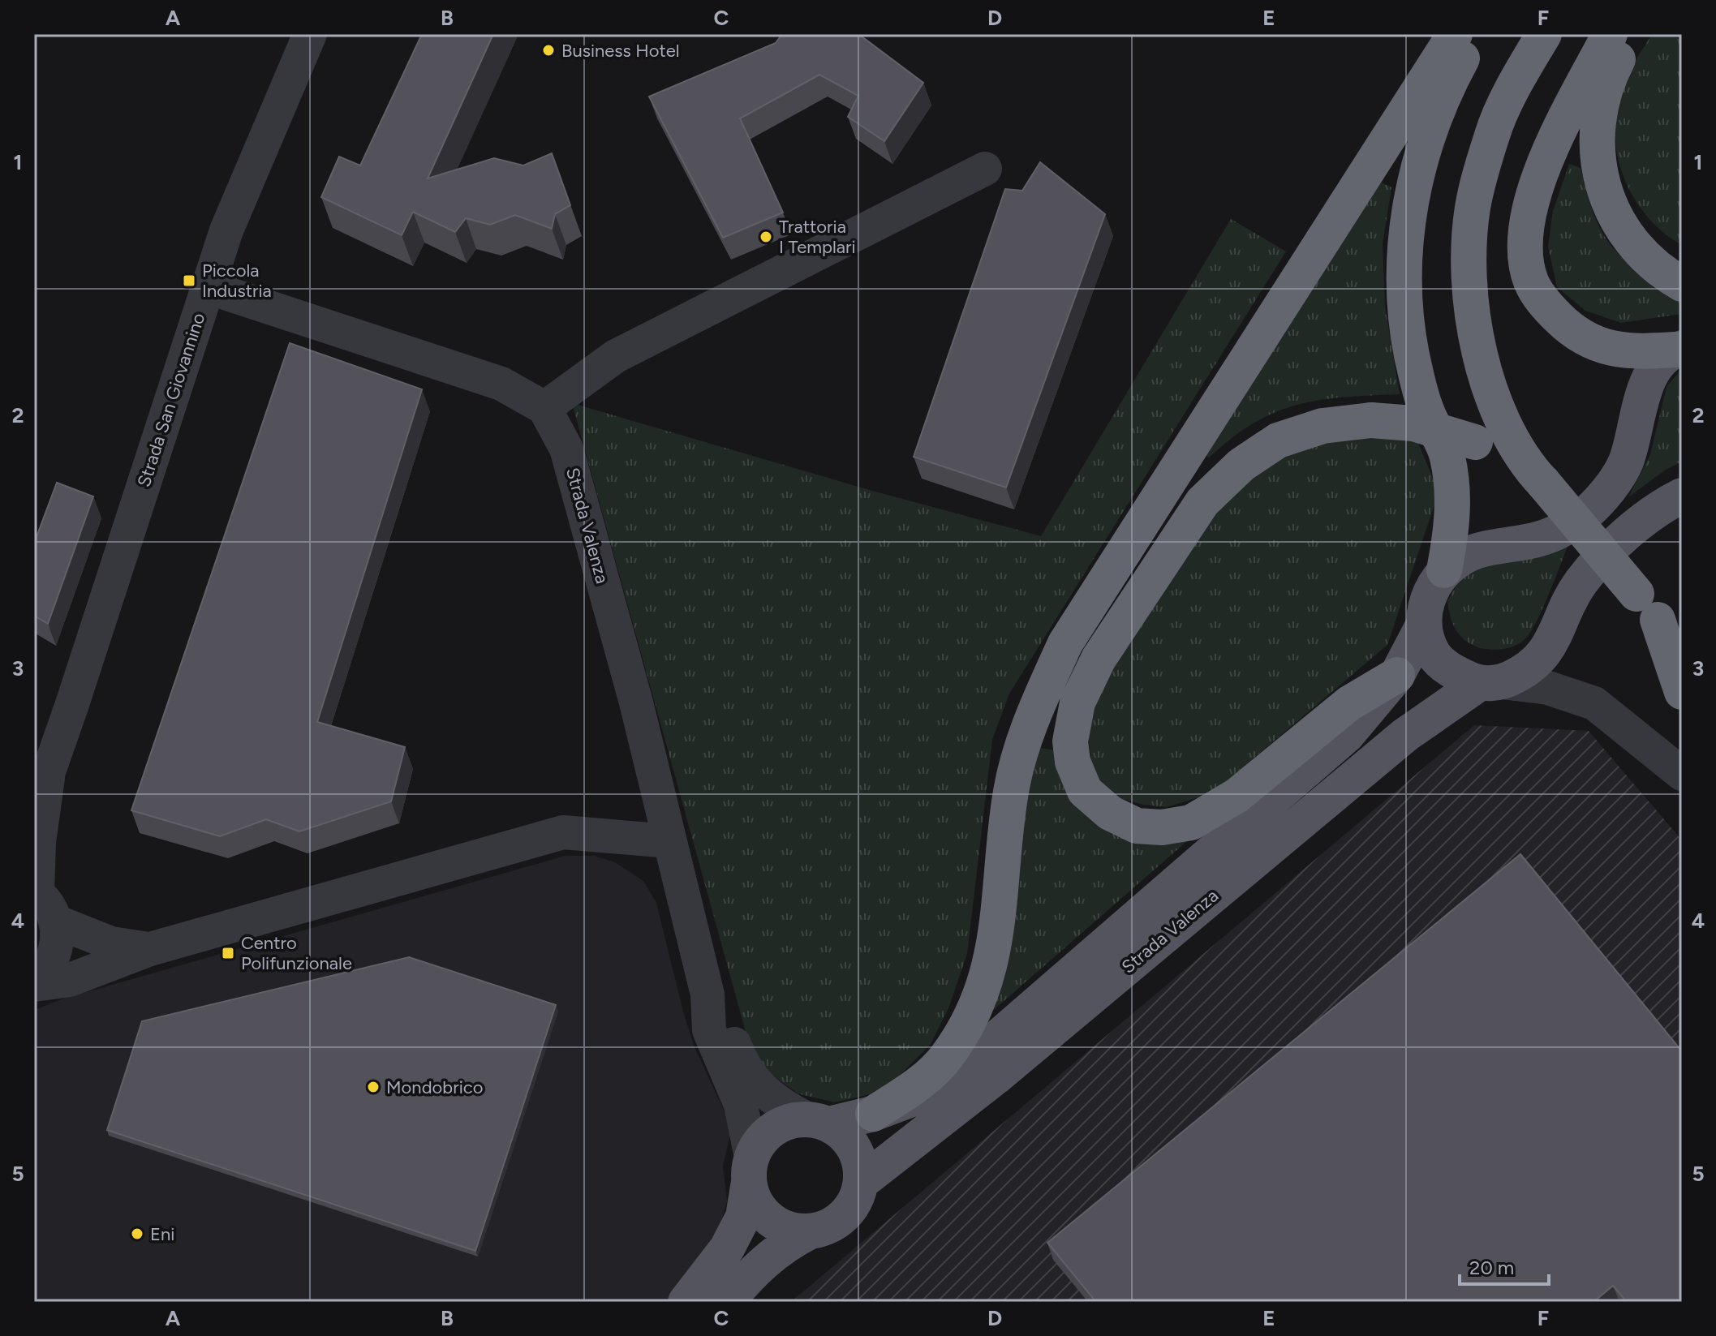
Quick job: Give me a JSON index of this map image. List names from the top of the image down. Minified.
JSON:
{"streets":{"main road":["Strada Valenza"],"street":["Strada San Giovannino"]},"places":{"other":["Business Hotel","Trattoria I Templari","Mondobrico","Eni"],"transit":["Piccola Industria","Centro Polifunzionale"]},"scale_bar":"20 m","grid":{"columns":["A","B","C","D","E","F"],"rows":["1","2","3","4","5"]}}
